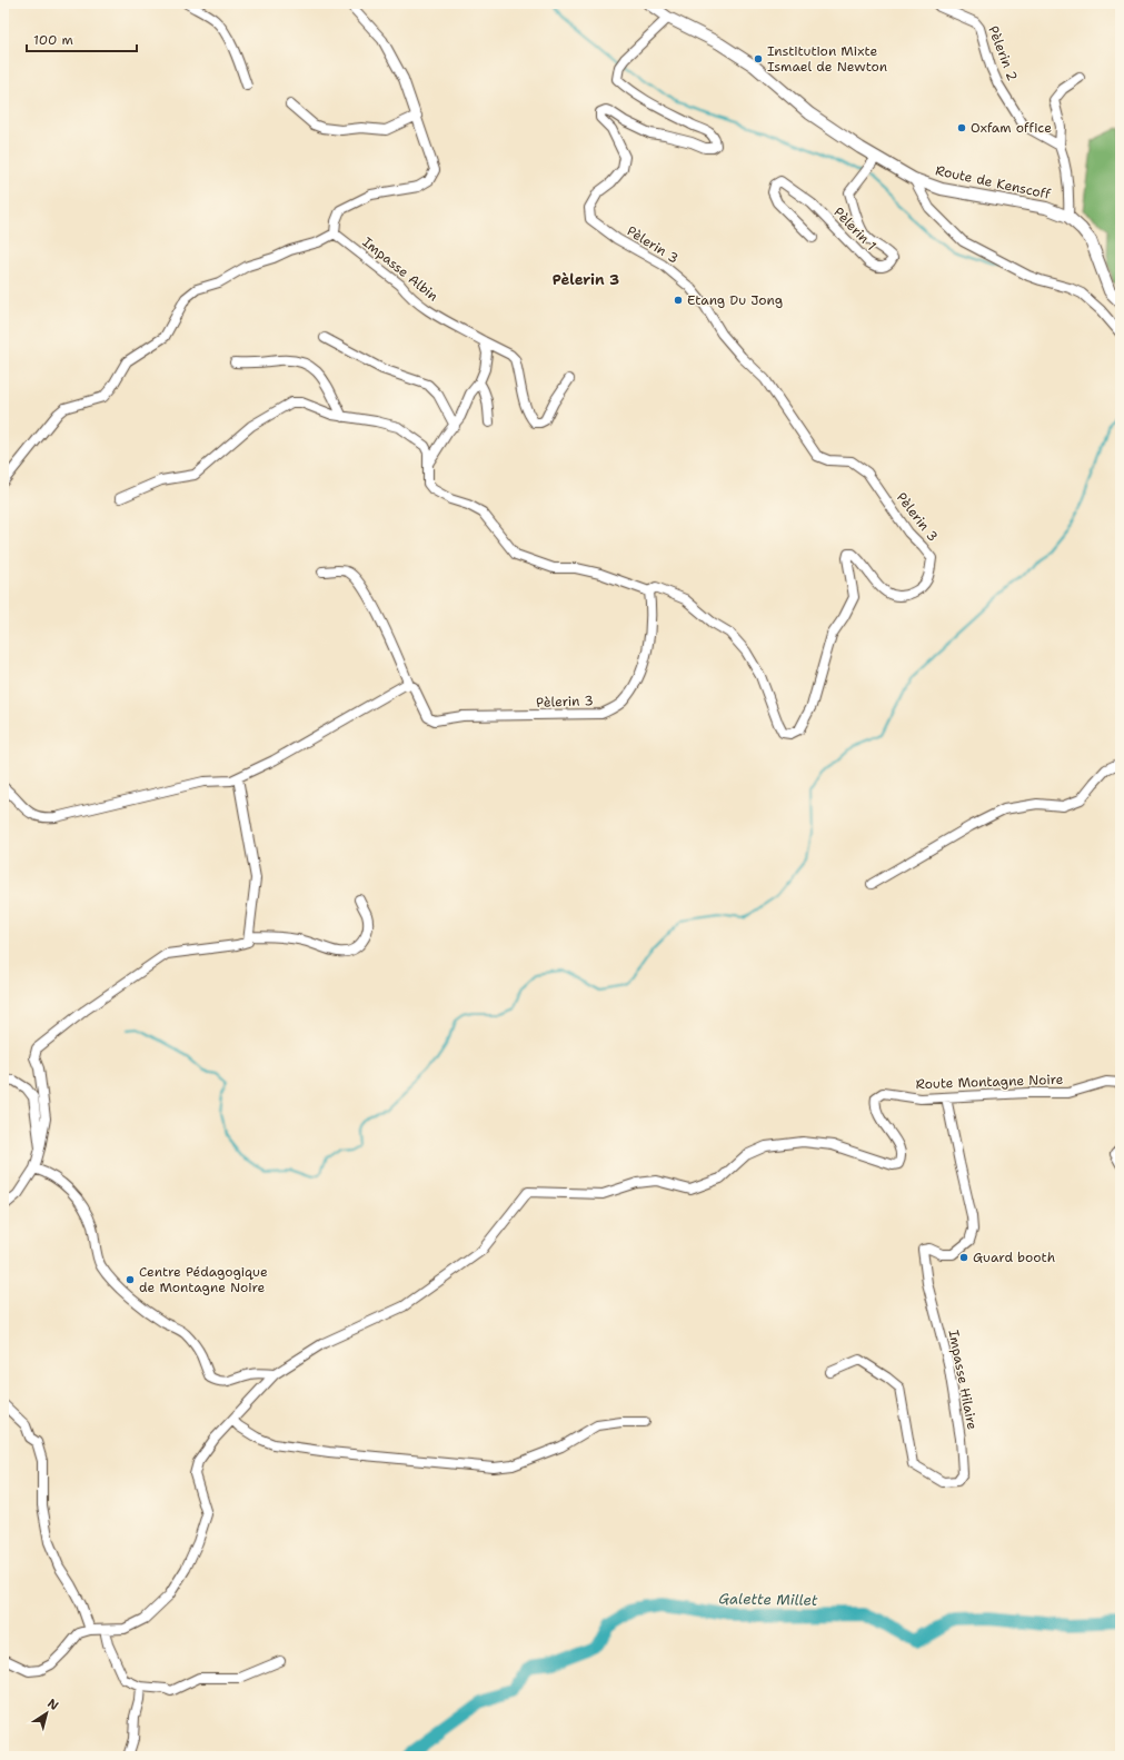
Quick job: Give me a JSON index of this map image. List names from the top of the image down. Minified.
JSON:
{"streets":{"main road":["Route de Kenscoff"],"street":["Pèlerin 2","Pèlerin 1","Pèlerin 3","Impasse Albin","Route Montagne Noire","Impasse Hilaire"]},"crossings":[["Route de Kenscoff","Pèlerin 1"],["Route de Kenscoff","Pèlerin 3"],["Route Montagne Noire","Impasse Hilaire"]],"districts":["Pèlerin 3"],"water":["Galette Millet"],"places":["Institution Mixte Ismael de Newton","Oxfam office","Etang Du Jong","Guard booth","Centre Pédagogique de Montagne Noire"],"scale_bar":"100 m","north":"top right"}
